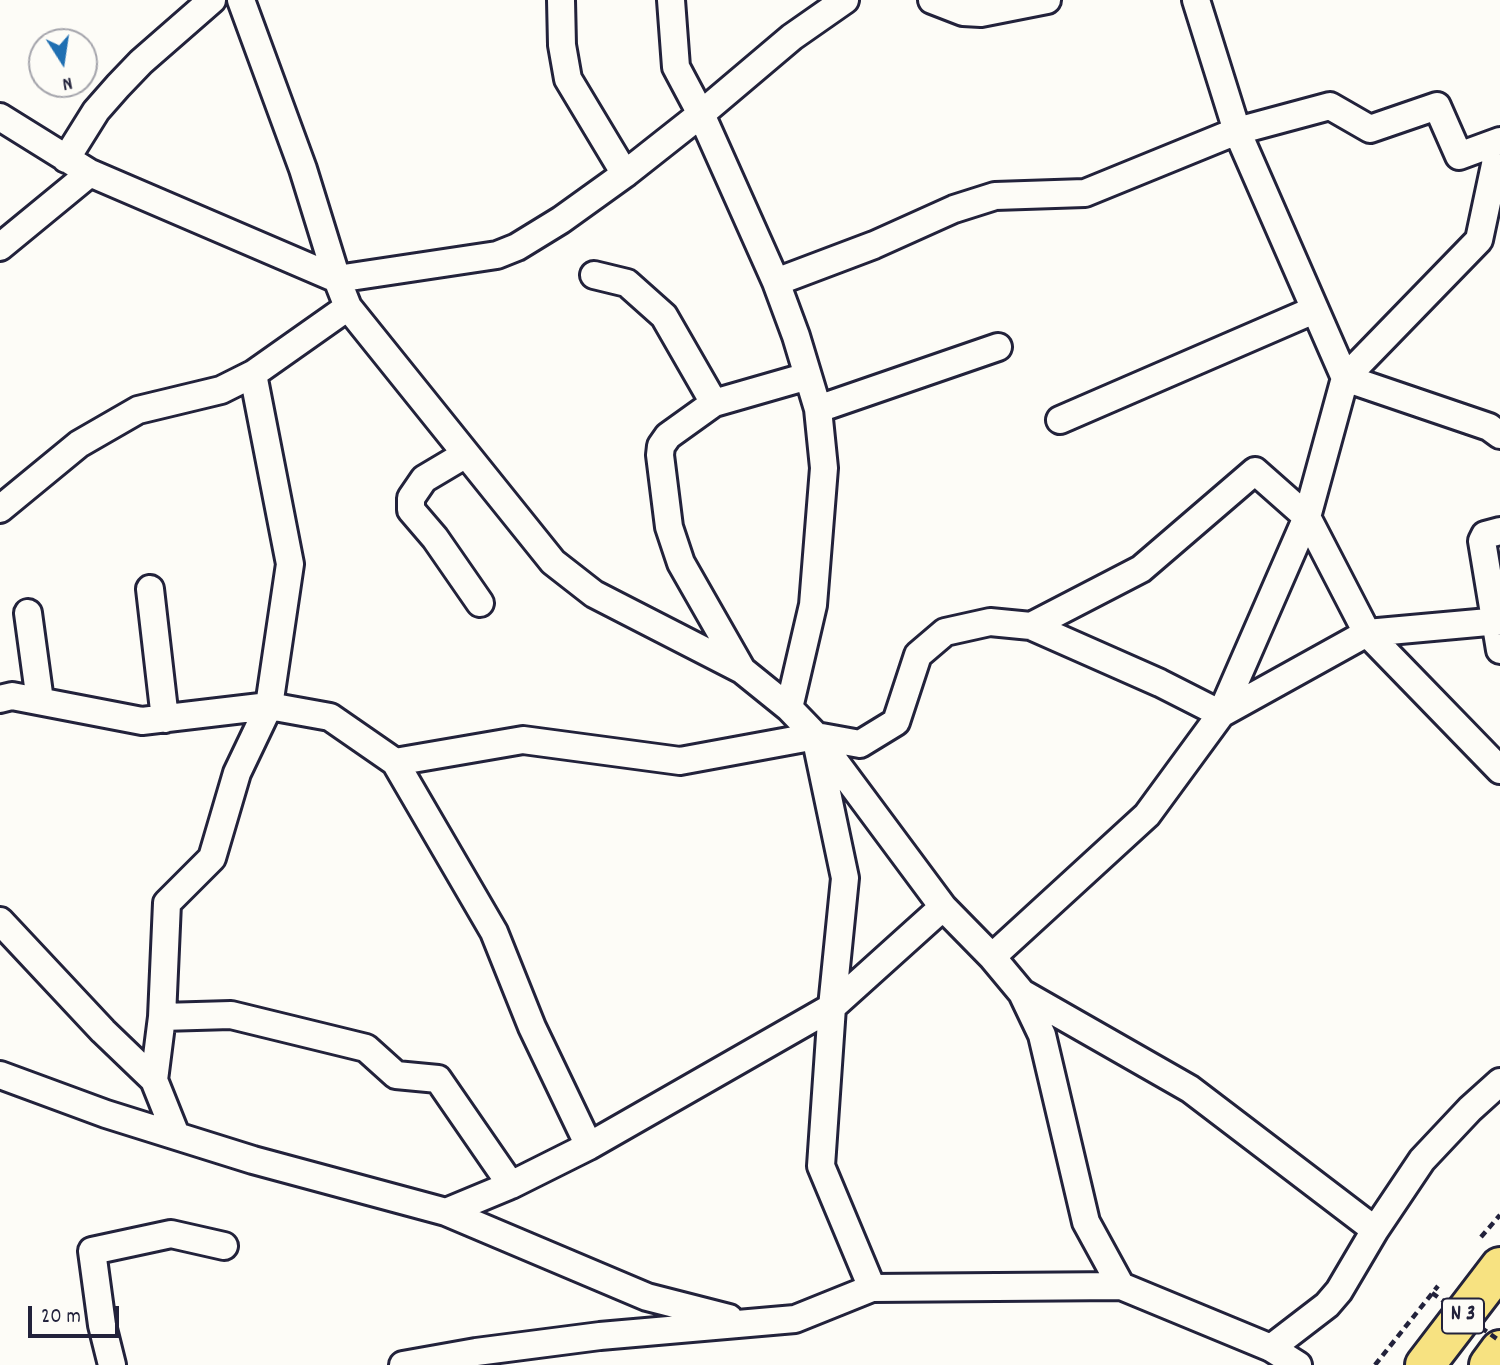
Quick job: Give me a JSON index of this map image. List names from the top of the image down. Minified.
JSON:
{"streets":{"main road":["N 3"]},"scale_bar":"20 m","north":"bottom"}
